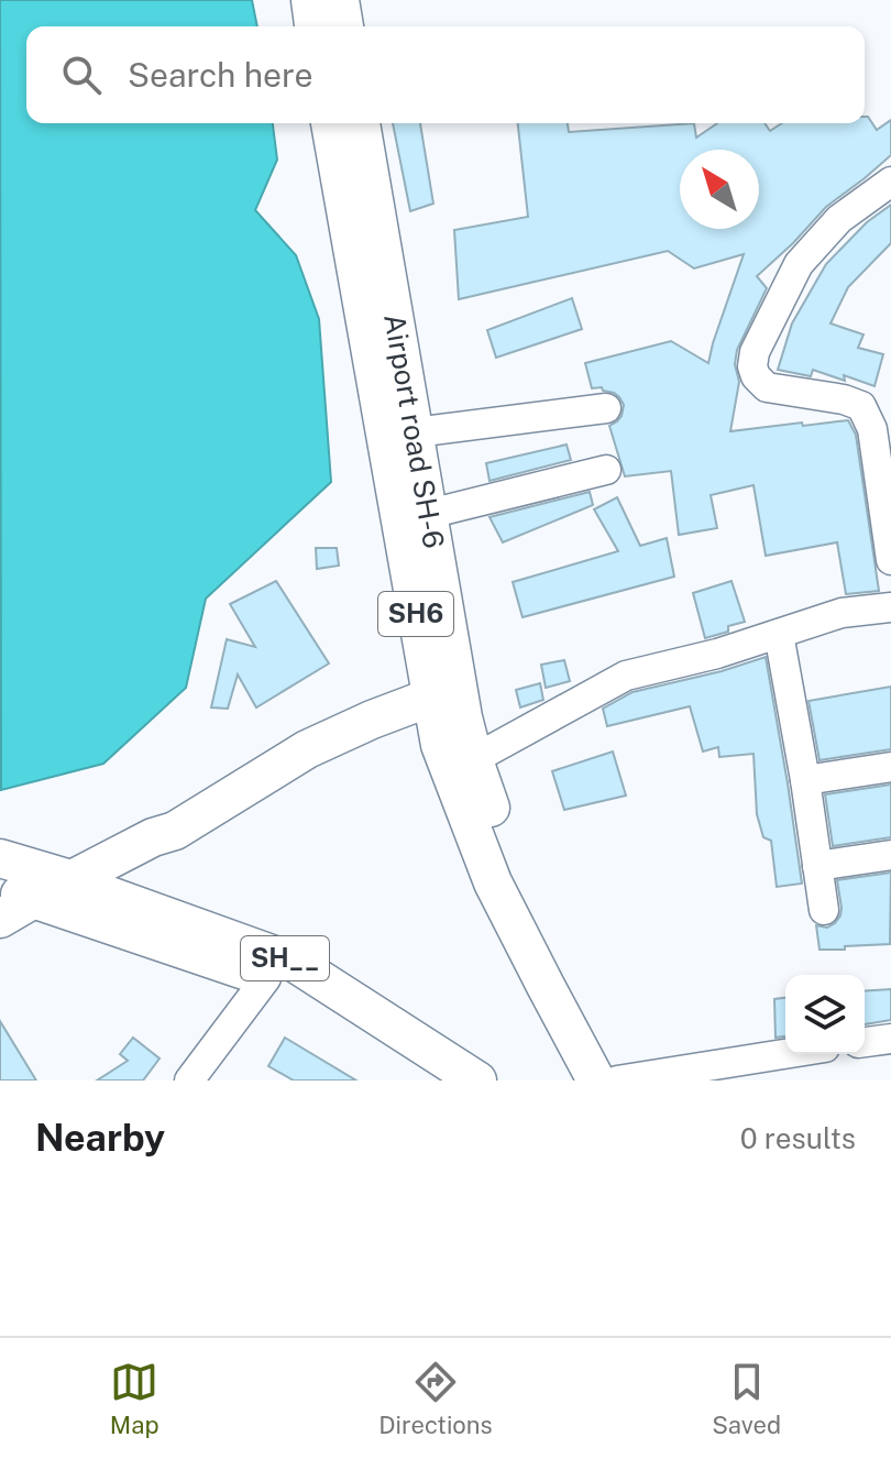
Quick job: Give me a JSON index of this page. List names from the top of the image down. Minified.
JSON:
{"streets":{"main road":["Airport road SH-6","SH6","SH__"]},"crossings":[["Airport road SH-6","SH6"]],"north":"top left","page":{"search":"Search here","heading":["Nearby","0 results"],"nav":["Map","Directions","Saved"]}}
